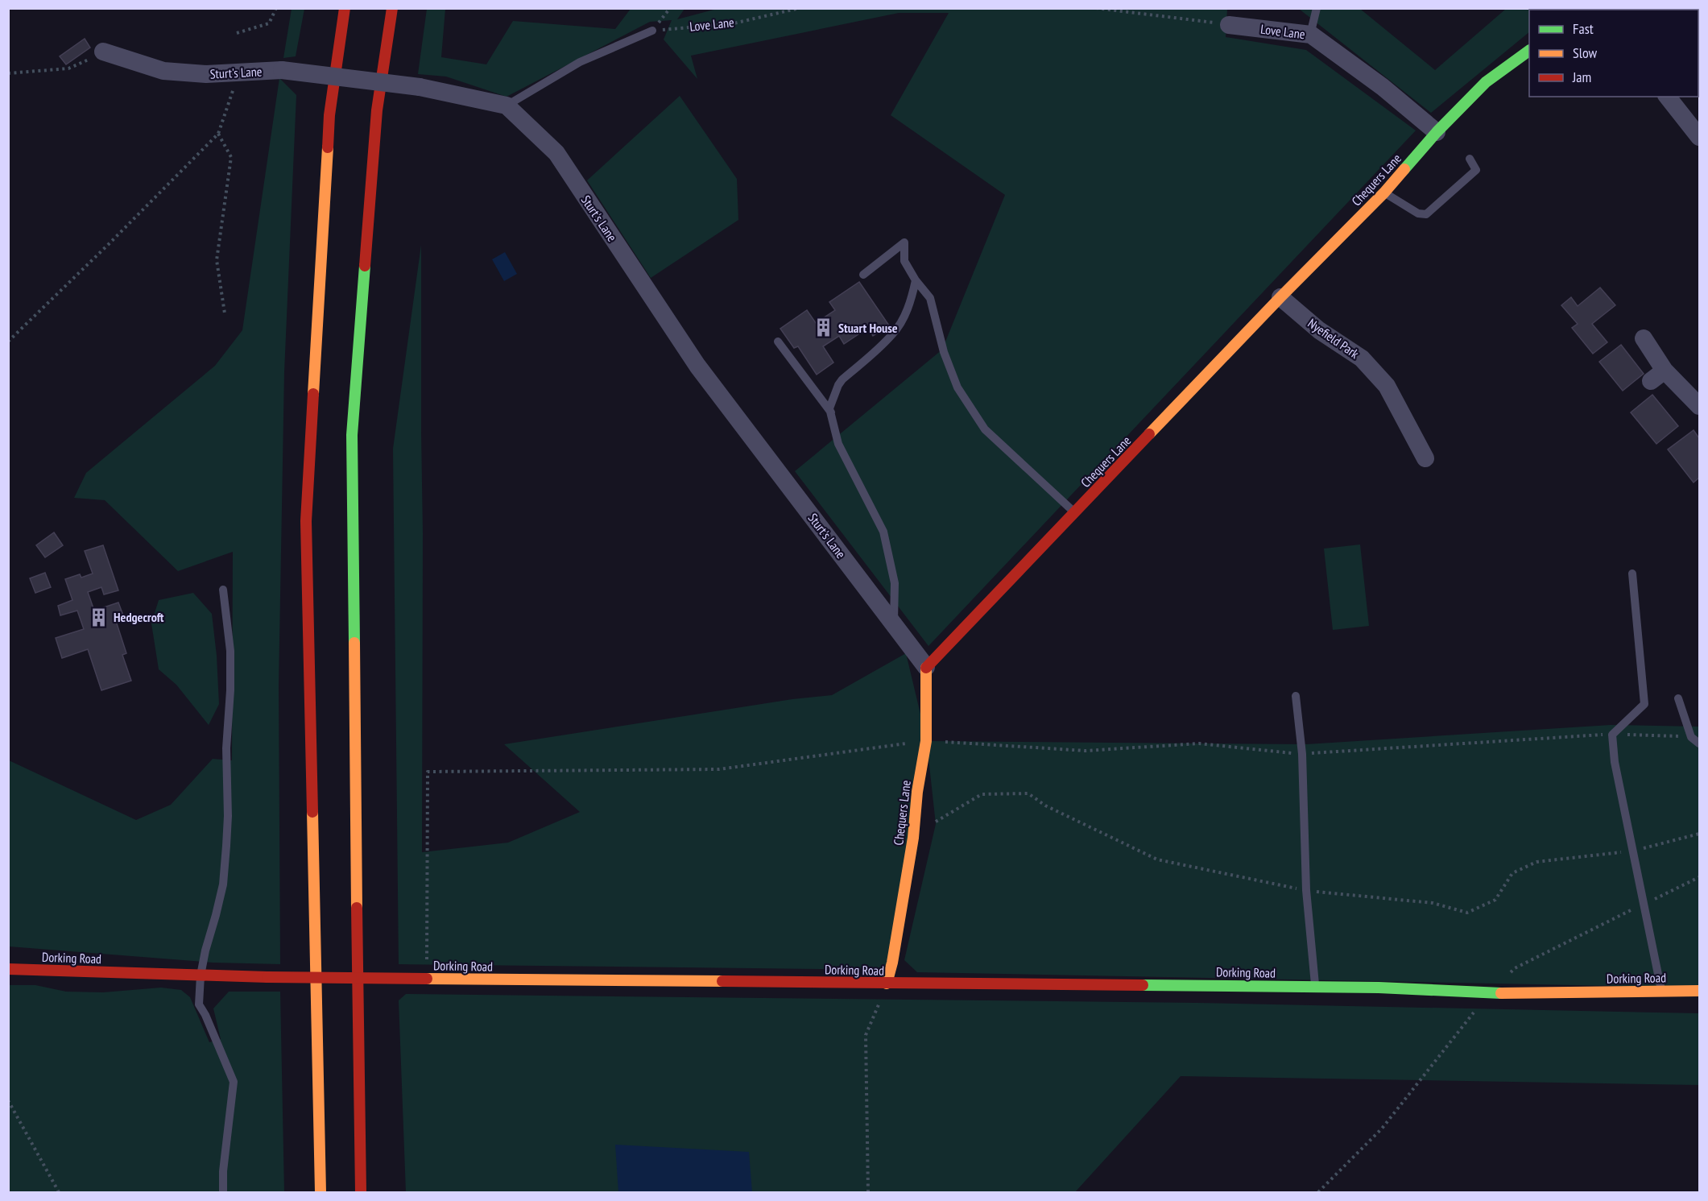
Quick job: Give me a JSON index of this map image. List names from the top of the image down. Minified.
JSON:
{"streets":{"main road":["Chequers Lane","Dorking Road"],"street":["Love Lane","Sturt's Lane","Nyefield Park"]},"crossings":[["Love Lane","Chequers Lane"],["Sturt's Lane","Chequers Lane"],["Chequers Lane","Nyefield Park"],["Chequers Lane","Dorking Road"]],"places":{"building":["Stuart House","Hedgecroft"]},"legend":["Fast","Slow","Jam"]}
